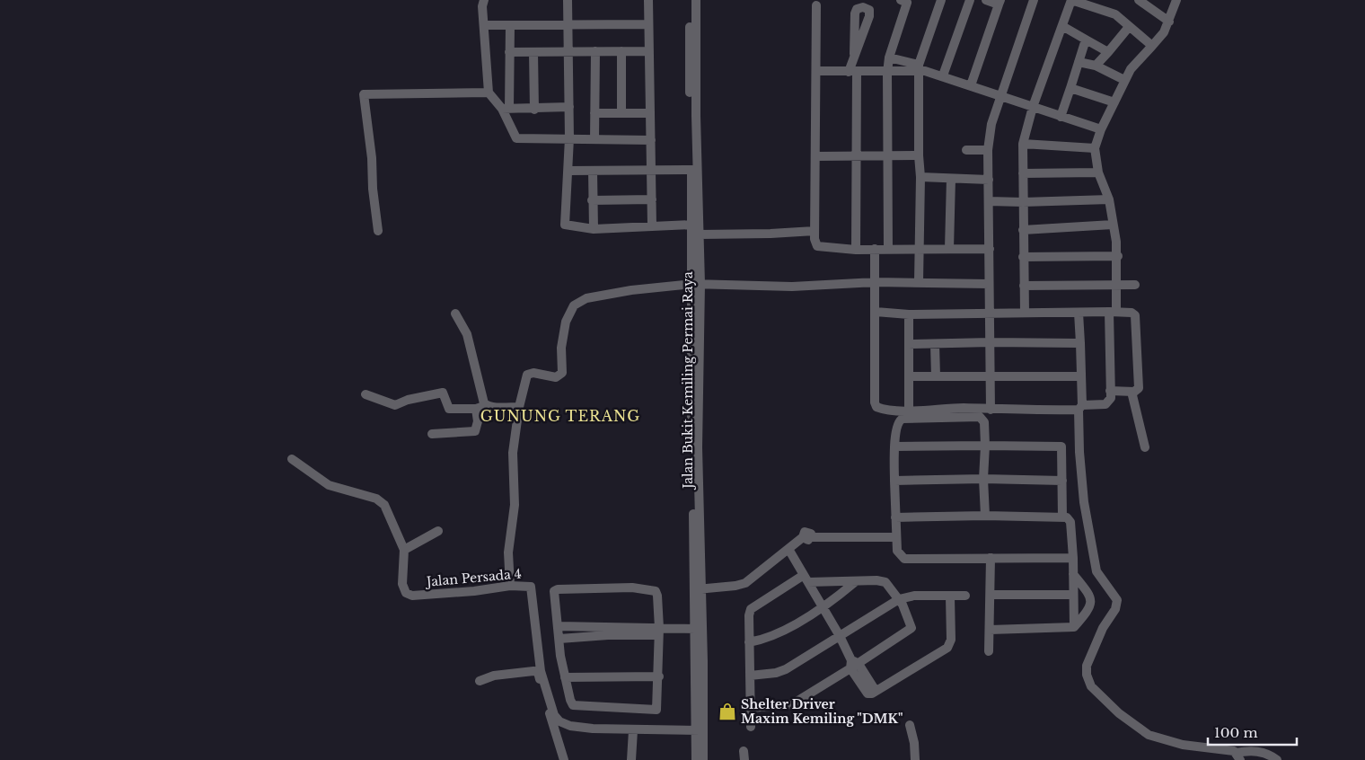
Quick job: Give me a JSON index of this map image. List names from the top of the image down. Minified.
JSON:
{"streets":{"street":["Jalan Bukit Kemiling Permai Raya","Jalan Persada 4"]},"crossings":[["Jalan Bukit Kemiling Permai Raya","Jalan Persada 4"]],"districts":["GUNUNG TERANG"],"places":{"shop":["Shelter Driver Maxim Kemiling \"DMK\""]},"scale_bar":"100 m"}
